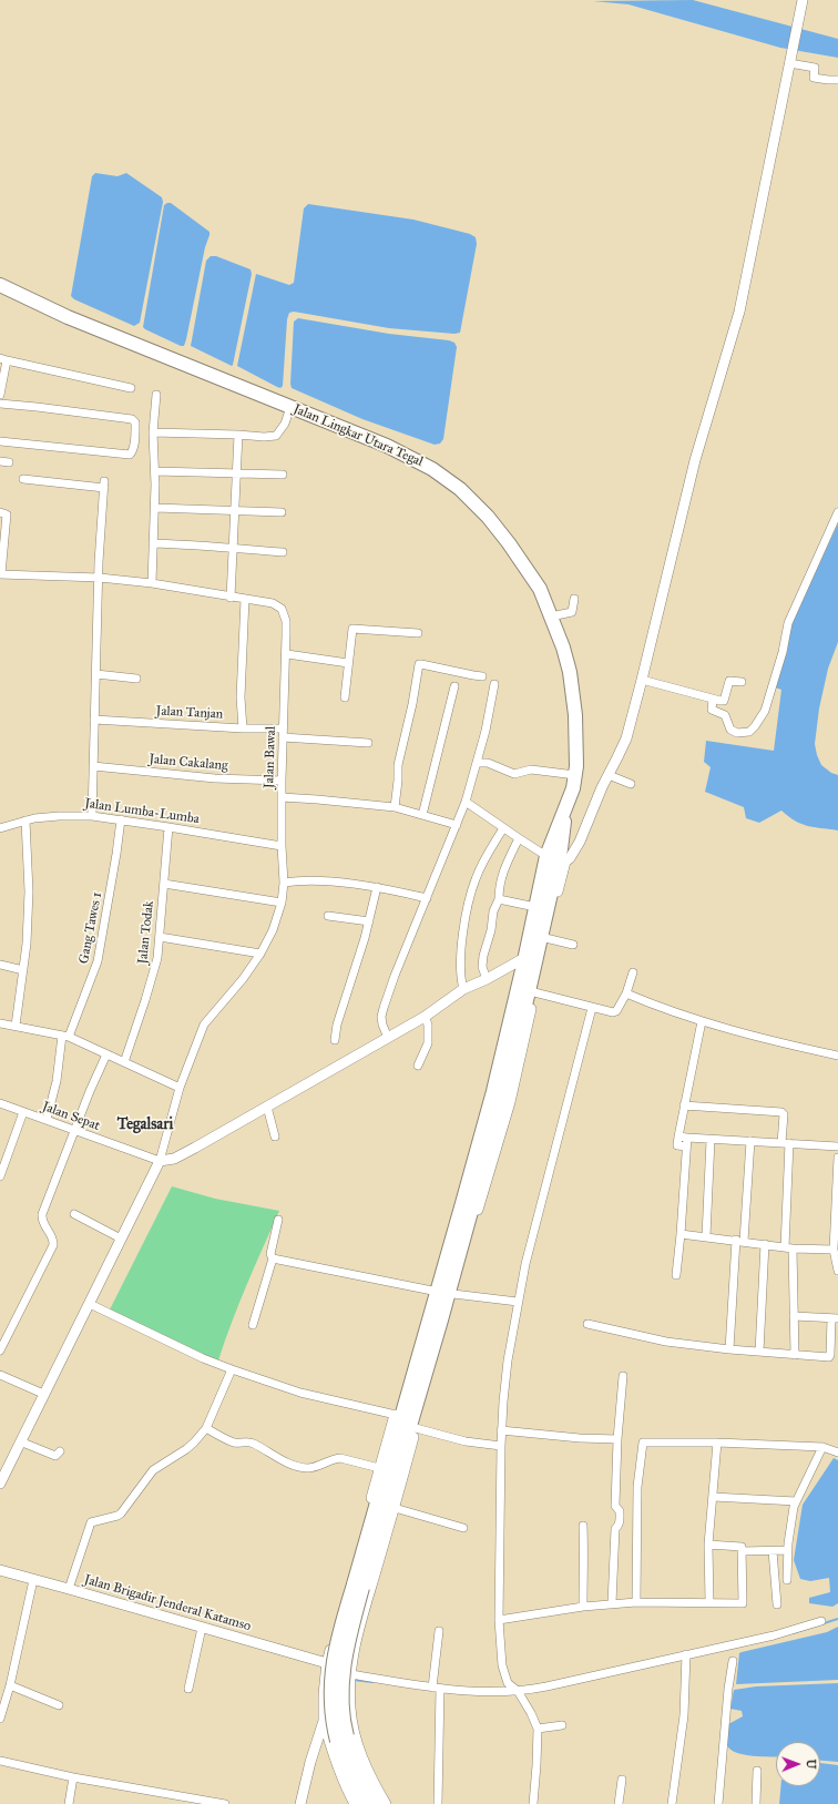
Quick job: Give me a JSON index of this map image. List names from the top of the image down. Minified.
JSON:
{"streets":{"highway":["Jalan Lingkar Utara Tegal"],"street":["Jalan Tanjan","Jalan Bawal","Jalan Cakalang","Jalan Lumba-Lumba","Gang Tawes 1","Jalan Todak","Jalan Sepat","Jalan Brigadir Jenderal Katamso"]},"crossings":[["Jalan Tanjan","Jalan Bawal"],["Jalan Bawal","Jalan Cakalang"],["Jalan Bawal","Jalan Lumba-Lumba"],["Jalan Bawal","Jalan Sepat"],["Jalan Lumba-Lumba","Gang Tawes 1"],["Jalan Lumba-Lumba","Jalan Todak"],["Gang Tawes 1","Jalan Sepat"]],"districts":["Tegalsari"],"north":"right"}
